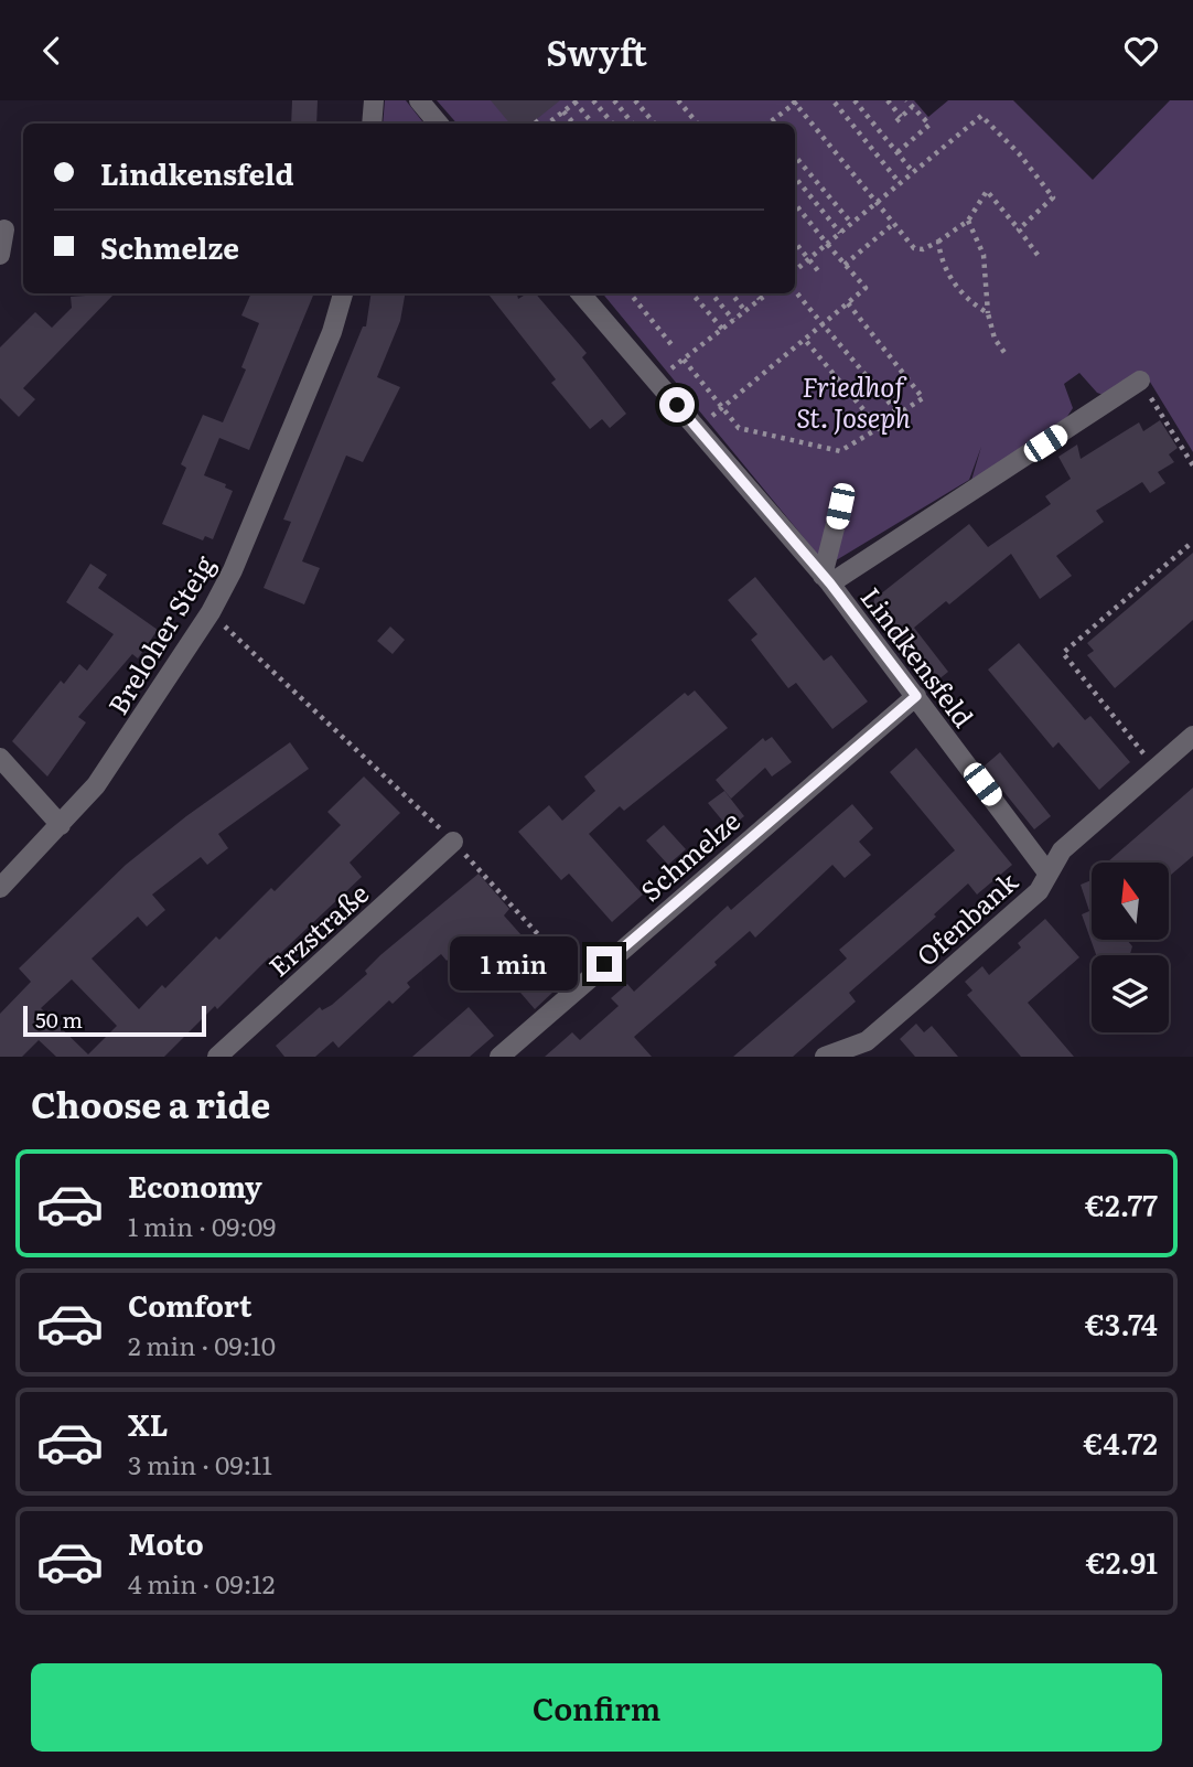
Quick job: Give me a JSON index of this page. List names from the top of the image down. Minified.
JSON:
{"streets":{"street":["Breloher Steig","Lindkensfeld","Schmelze","Ofenbank","Erzstraße"]},"crossings":[["Lindkensfeld","Schmelze"],["Lindkensfeld","Ofenbank"]],"parks":["Friedhof St. Joseph"],"scale_bar":"50 m","north":"top","page":{"header":"Swyft","banner":["Lindkensfeld","Schmelze"],"bubble":"1 min","scale":"50 m","heading":"Choose a ride","list":[{"name":"Economy","note":"1 min · 09:09","value":"€2.77"},{"name":"Comfort","note":"2 min · 09:10","value":"€3.74"},{"name":"XL","note":"3 min · 09:11","value":"€4.72"},{"name":"Moto","note":"4 min · 09:12","value":"€2.91"}],"buttons":"Confirm"}}
